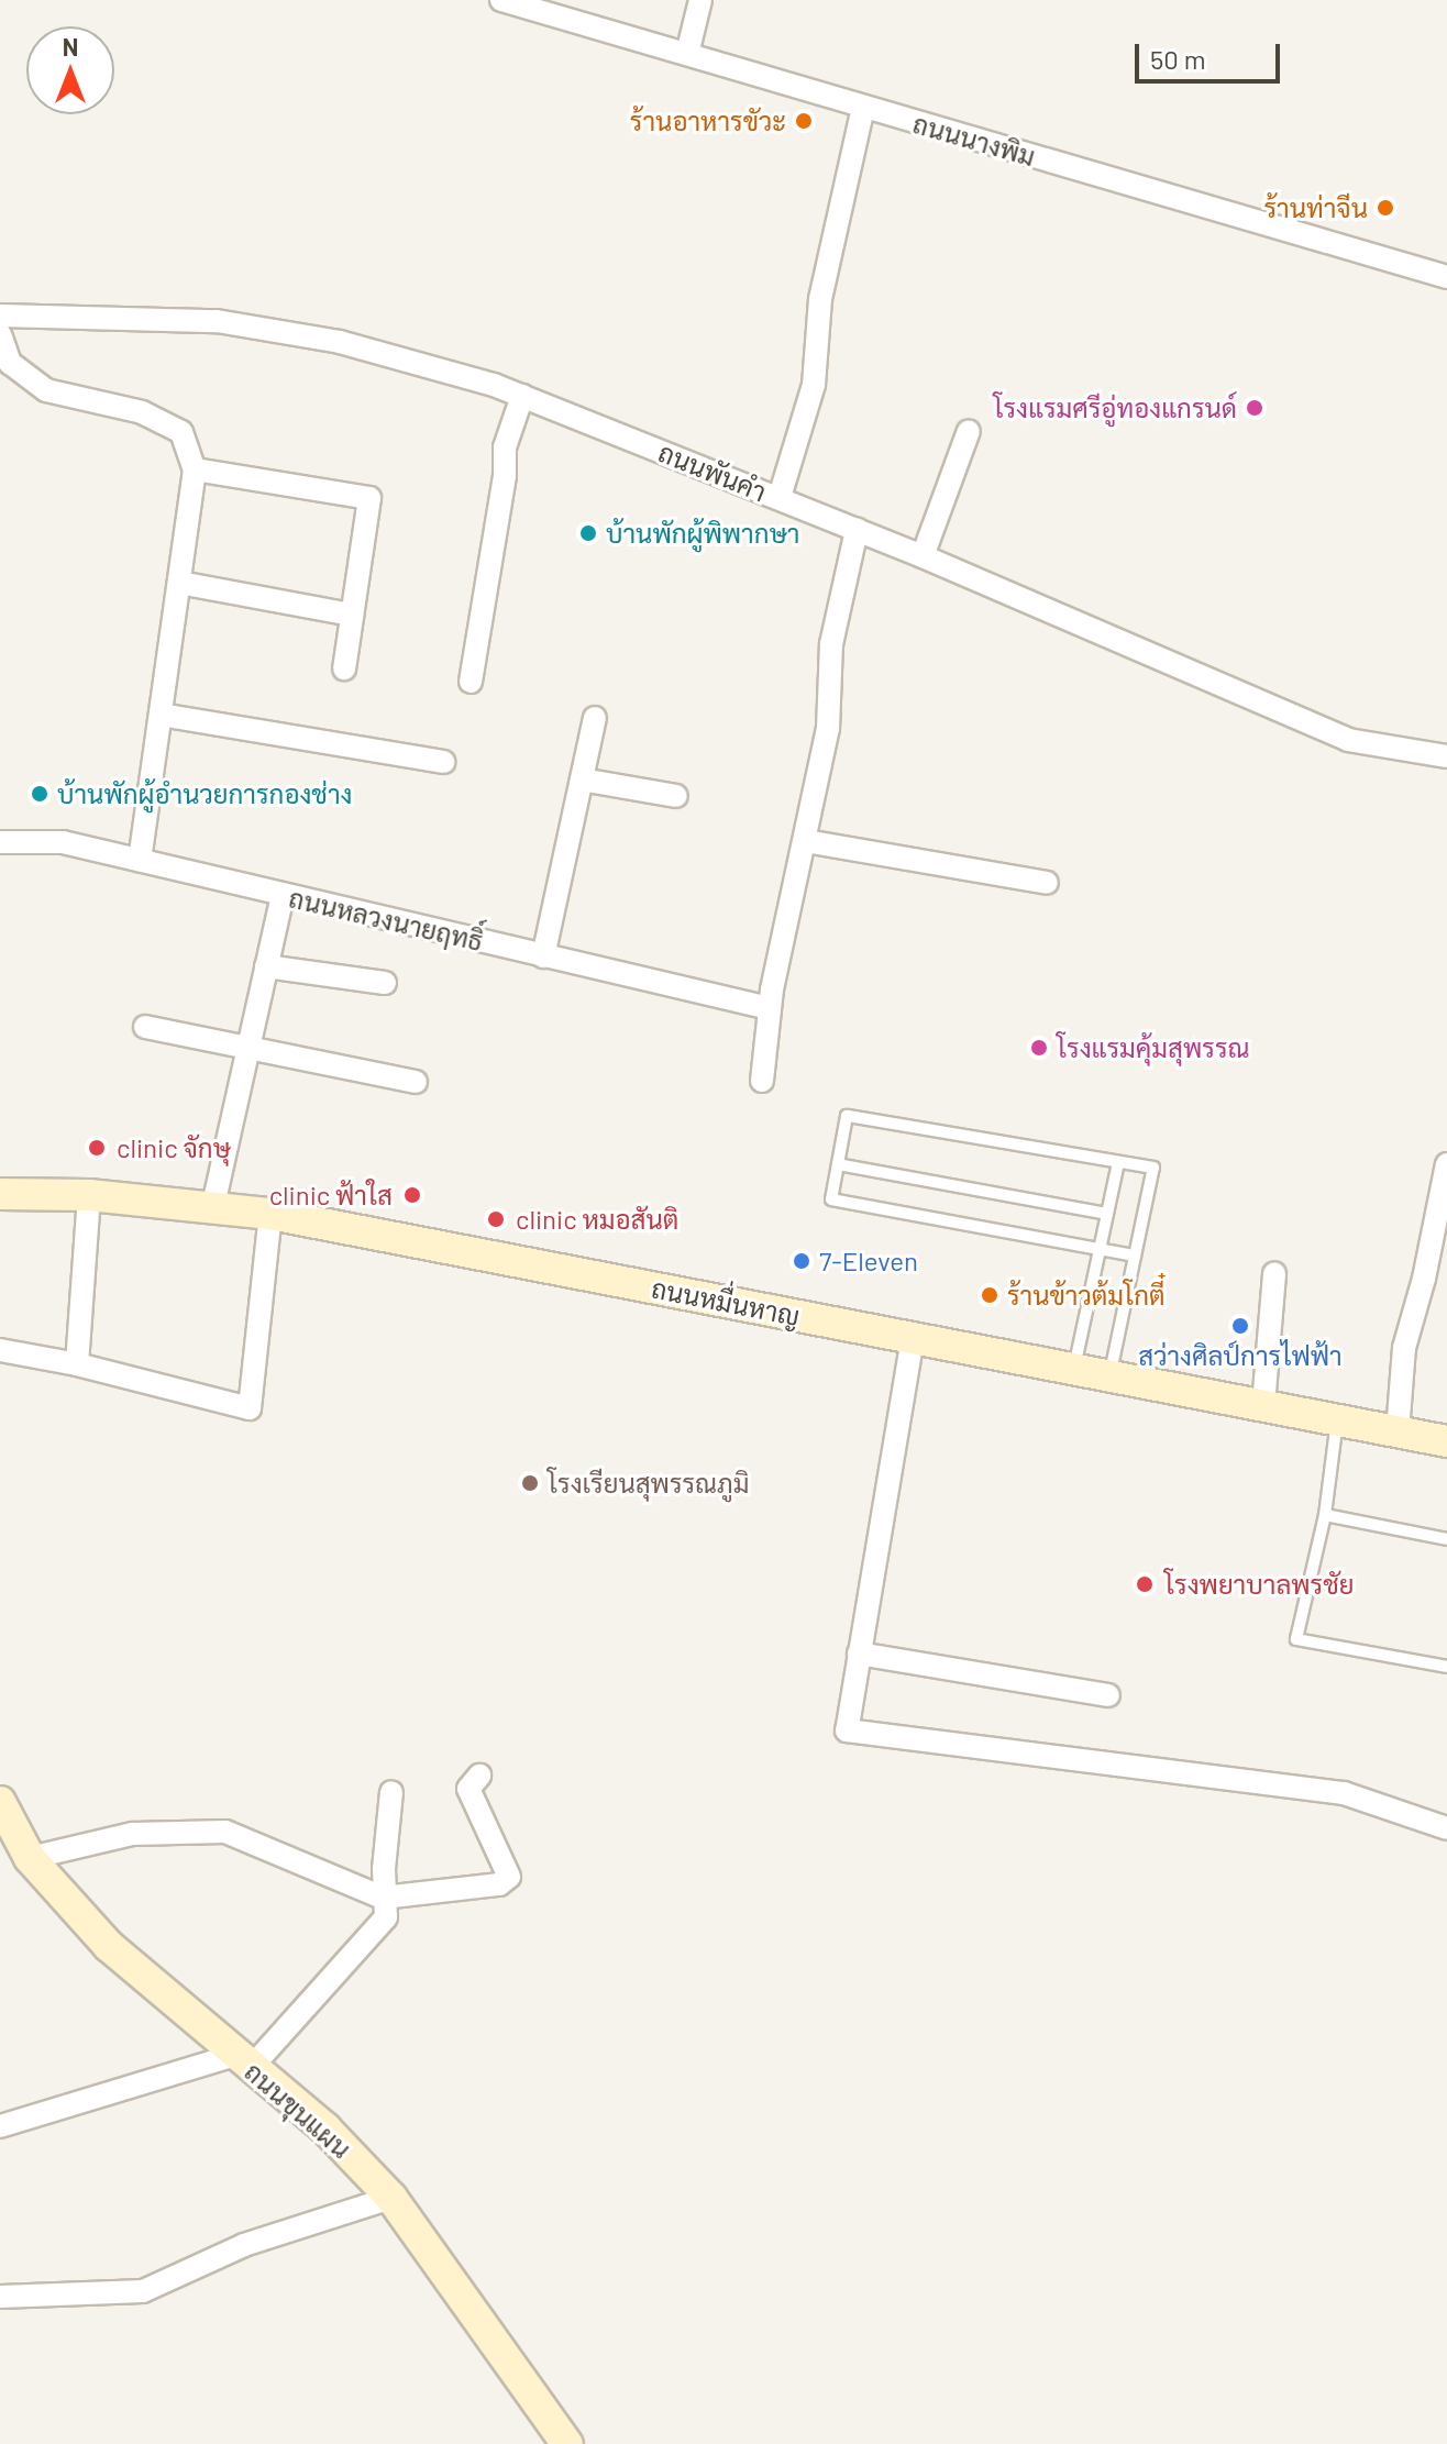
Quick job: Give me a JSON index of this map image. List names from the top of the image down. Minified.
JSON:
{"streets":{"main road":["ถนนหมื่นหาญ","ถนนขุนแผน"],"street":["ถนนนางพิม","ถนนพันคำ","ถนนหลวงนายฤทธิ์"]},"places":["ร้านอาหารขัวะ","ร้านท่าจีน","โรงแรมศรีอู่ทองแกรนด์","บ้านพักผู้พิพากษา","บ้านพักผู้อำนวยการกองช่าง","โรงแรมคุ้มสุพรรณ","clinic จักษุ","clinic ฟ้าใส","clinic หมอสันติ","7-Eleven","ร้านข้าวต้มโกตี๋","สว่างศิลป์การไฟฟ้า","โรงเรียนสุพรรณภูมิ","โรงพยาบาลพรชัย"],"scale_bar":"50 m","north":"top"}
